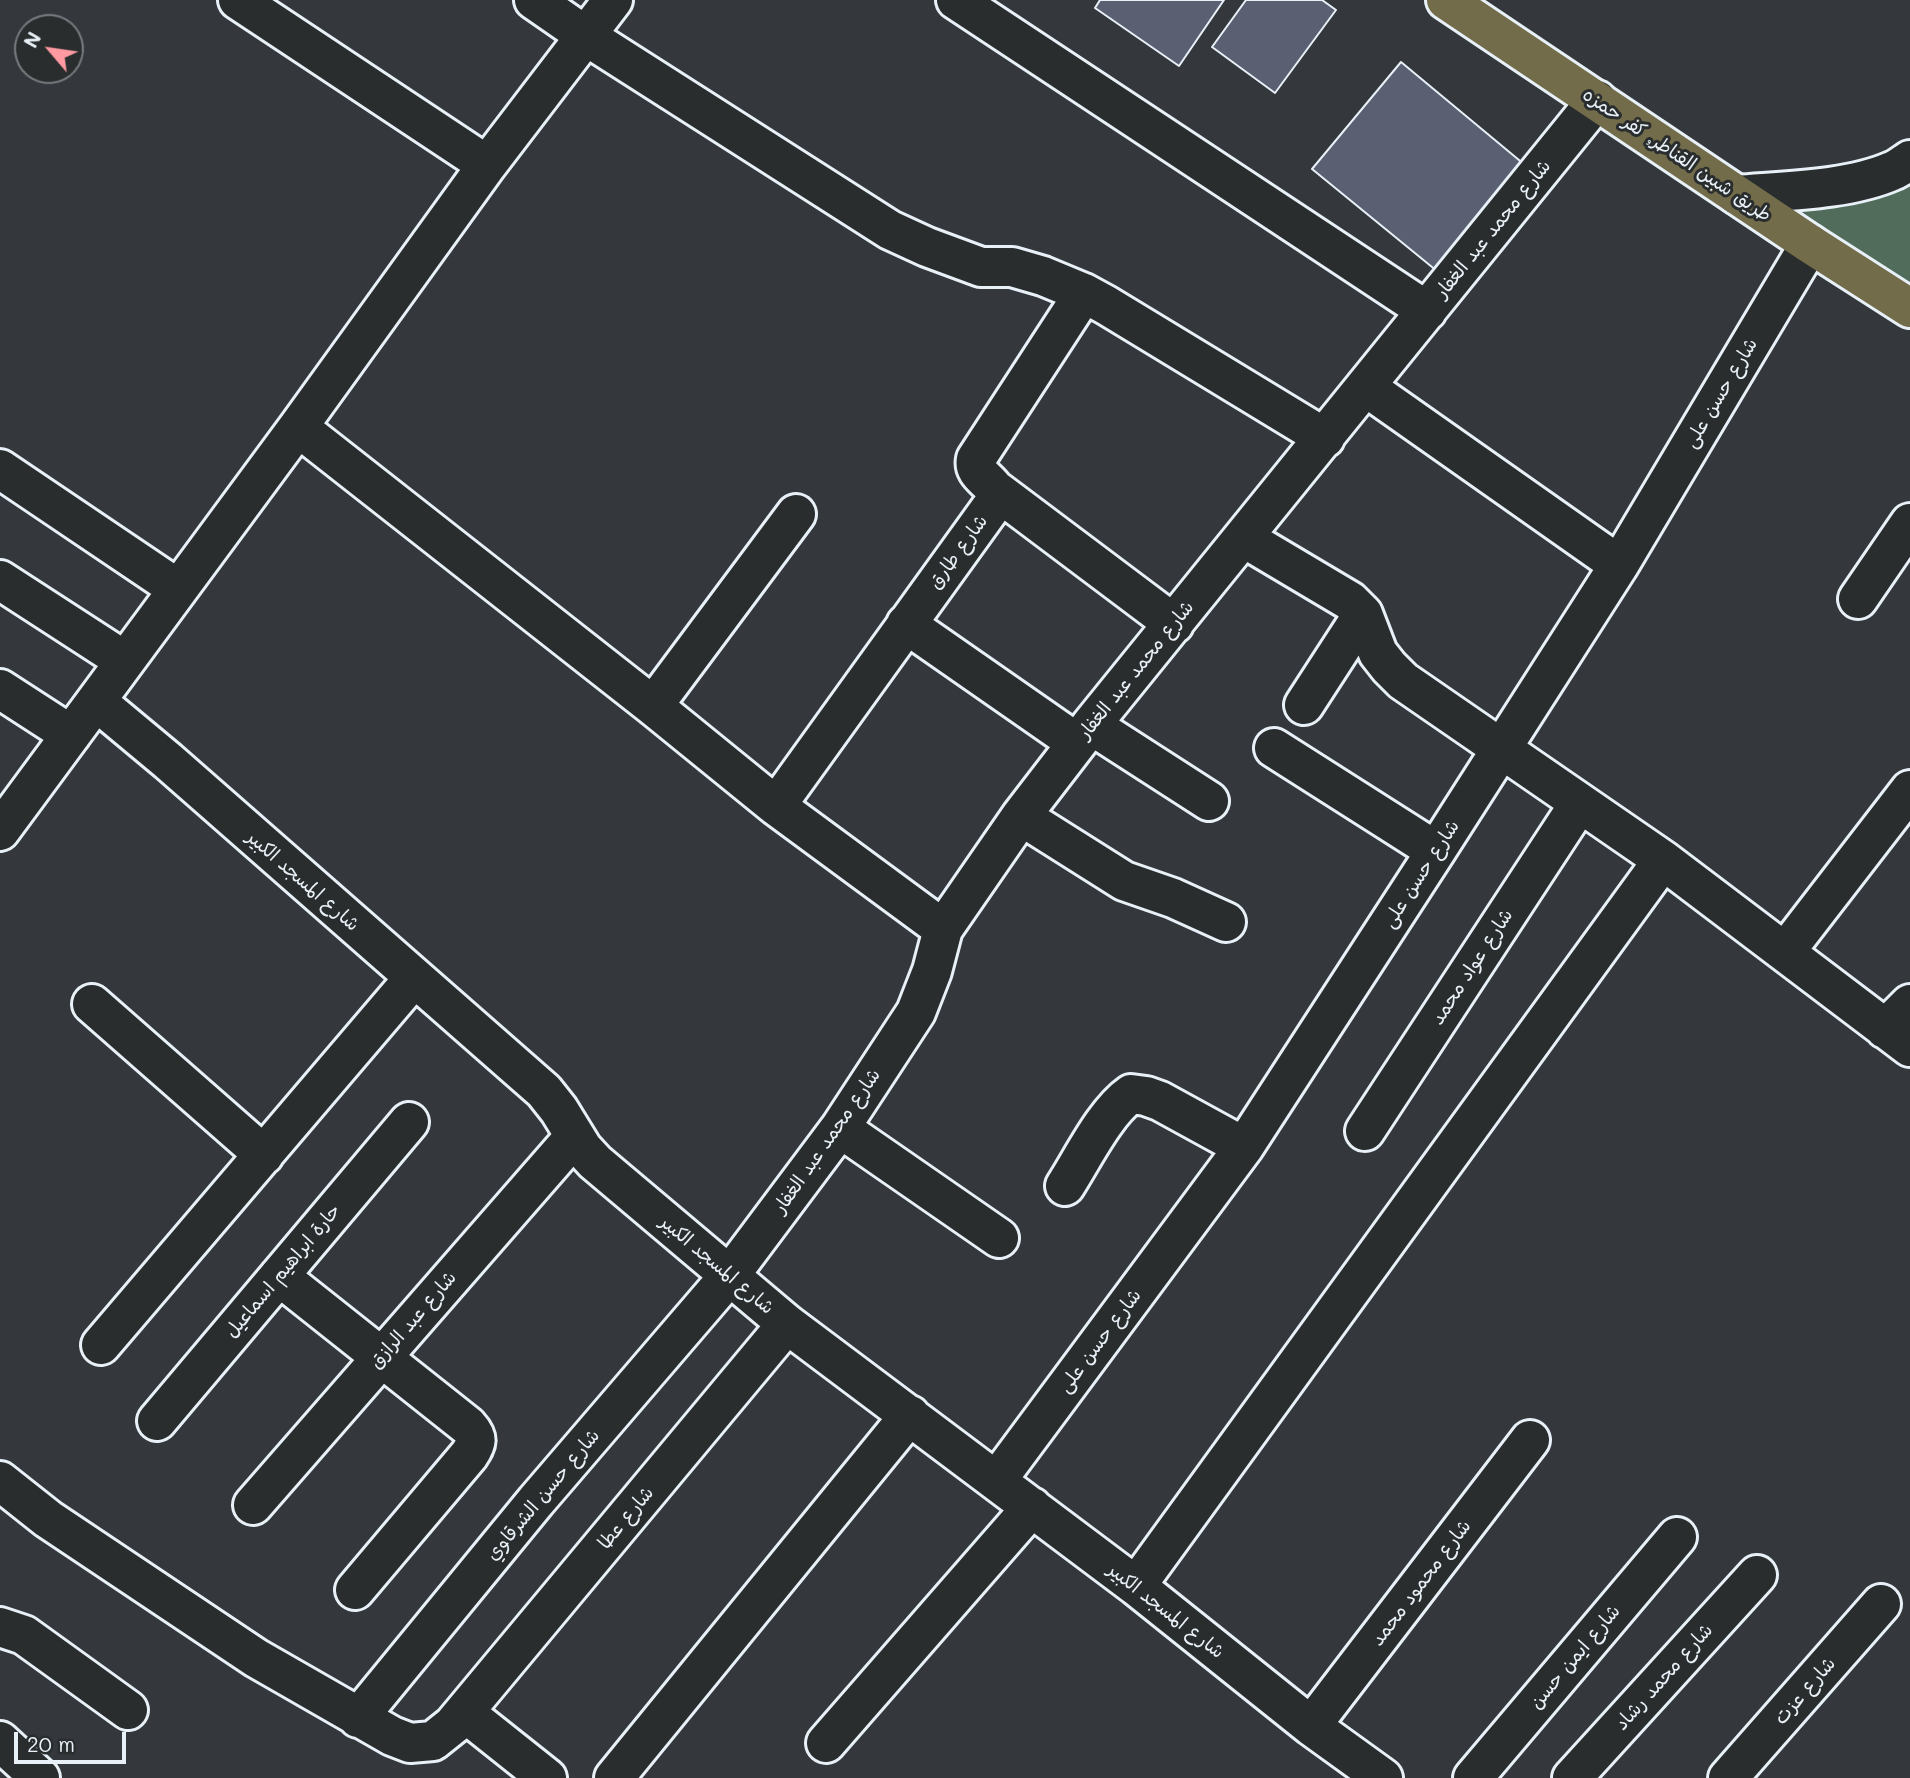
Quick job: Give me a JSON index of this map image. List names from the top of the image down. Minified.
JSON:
{"streets":{"main road":["طريق شبين القناطر, كفر حمزه"],"street":["شارع محمد عبد الغفار","شارع حسن على","شارع طارق","شارع المسجد الكبير","شارع عواد محمد","حارة ابراهيم اسماعيل","شارع عبد الرازق","شارع حسن الشرقاوي","شارع عطا","شارع محمود محمد","شارع ايمن حسن","شارع محمد رشاد","شارع عزت"]},"crossings":[["طريق شبين القناطر, كفر حمزه","شارع محمد عبد الغفار"],["طريق شبين القناطر, كفر حمزه","شارع حسن على"],["شارع محمد عبد الغفار","شارع المسجد الكبير"],["شارع محمد عبد الغفار","شارع حسن الشرقاوي"],["شارع حسن على","شارع المسجد الكبير"],["شارع المسجد الكبير","شارع عبد الرازق"],["شارع المسجد الكبير","شارع حسن الشرقاوي"],["شارع المسجد الكبير","شارع عطا"],["شارع المسجد الكبير","شارع محمود محمد"],["شارع حسن الشرقاوي","شارع عطا"]],"scale_bar":"20 m","north":"top left"}
